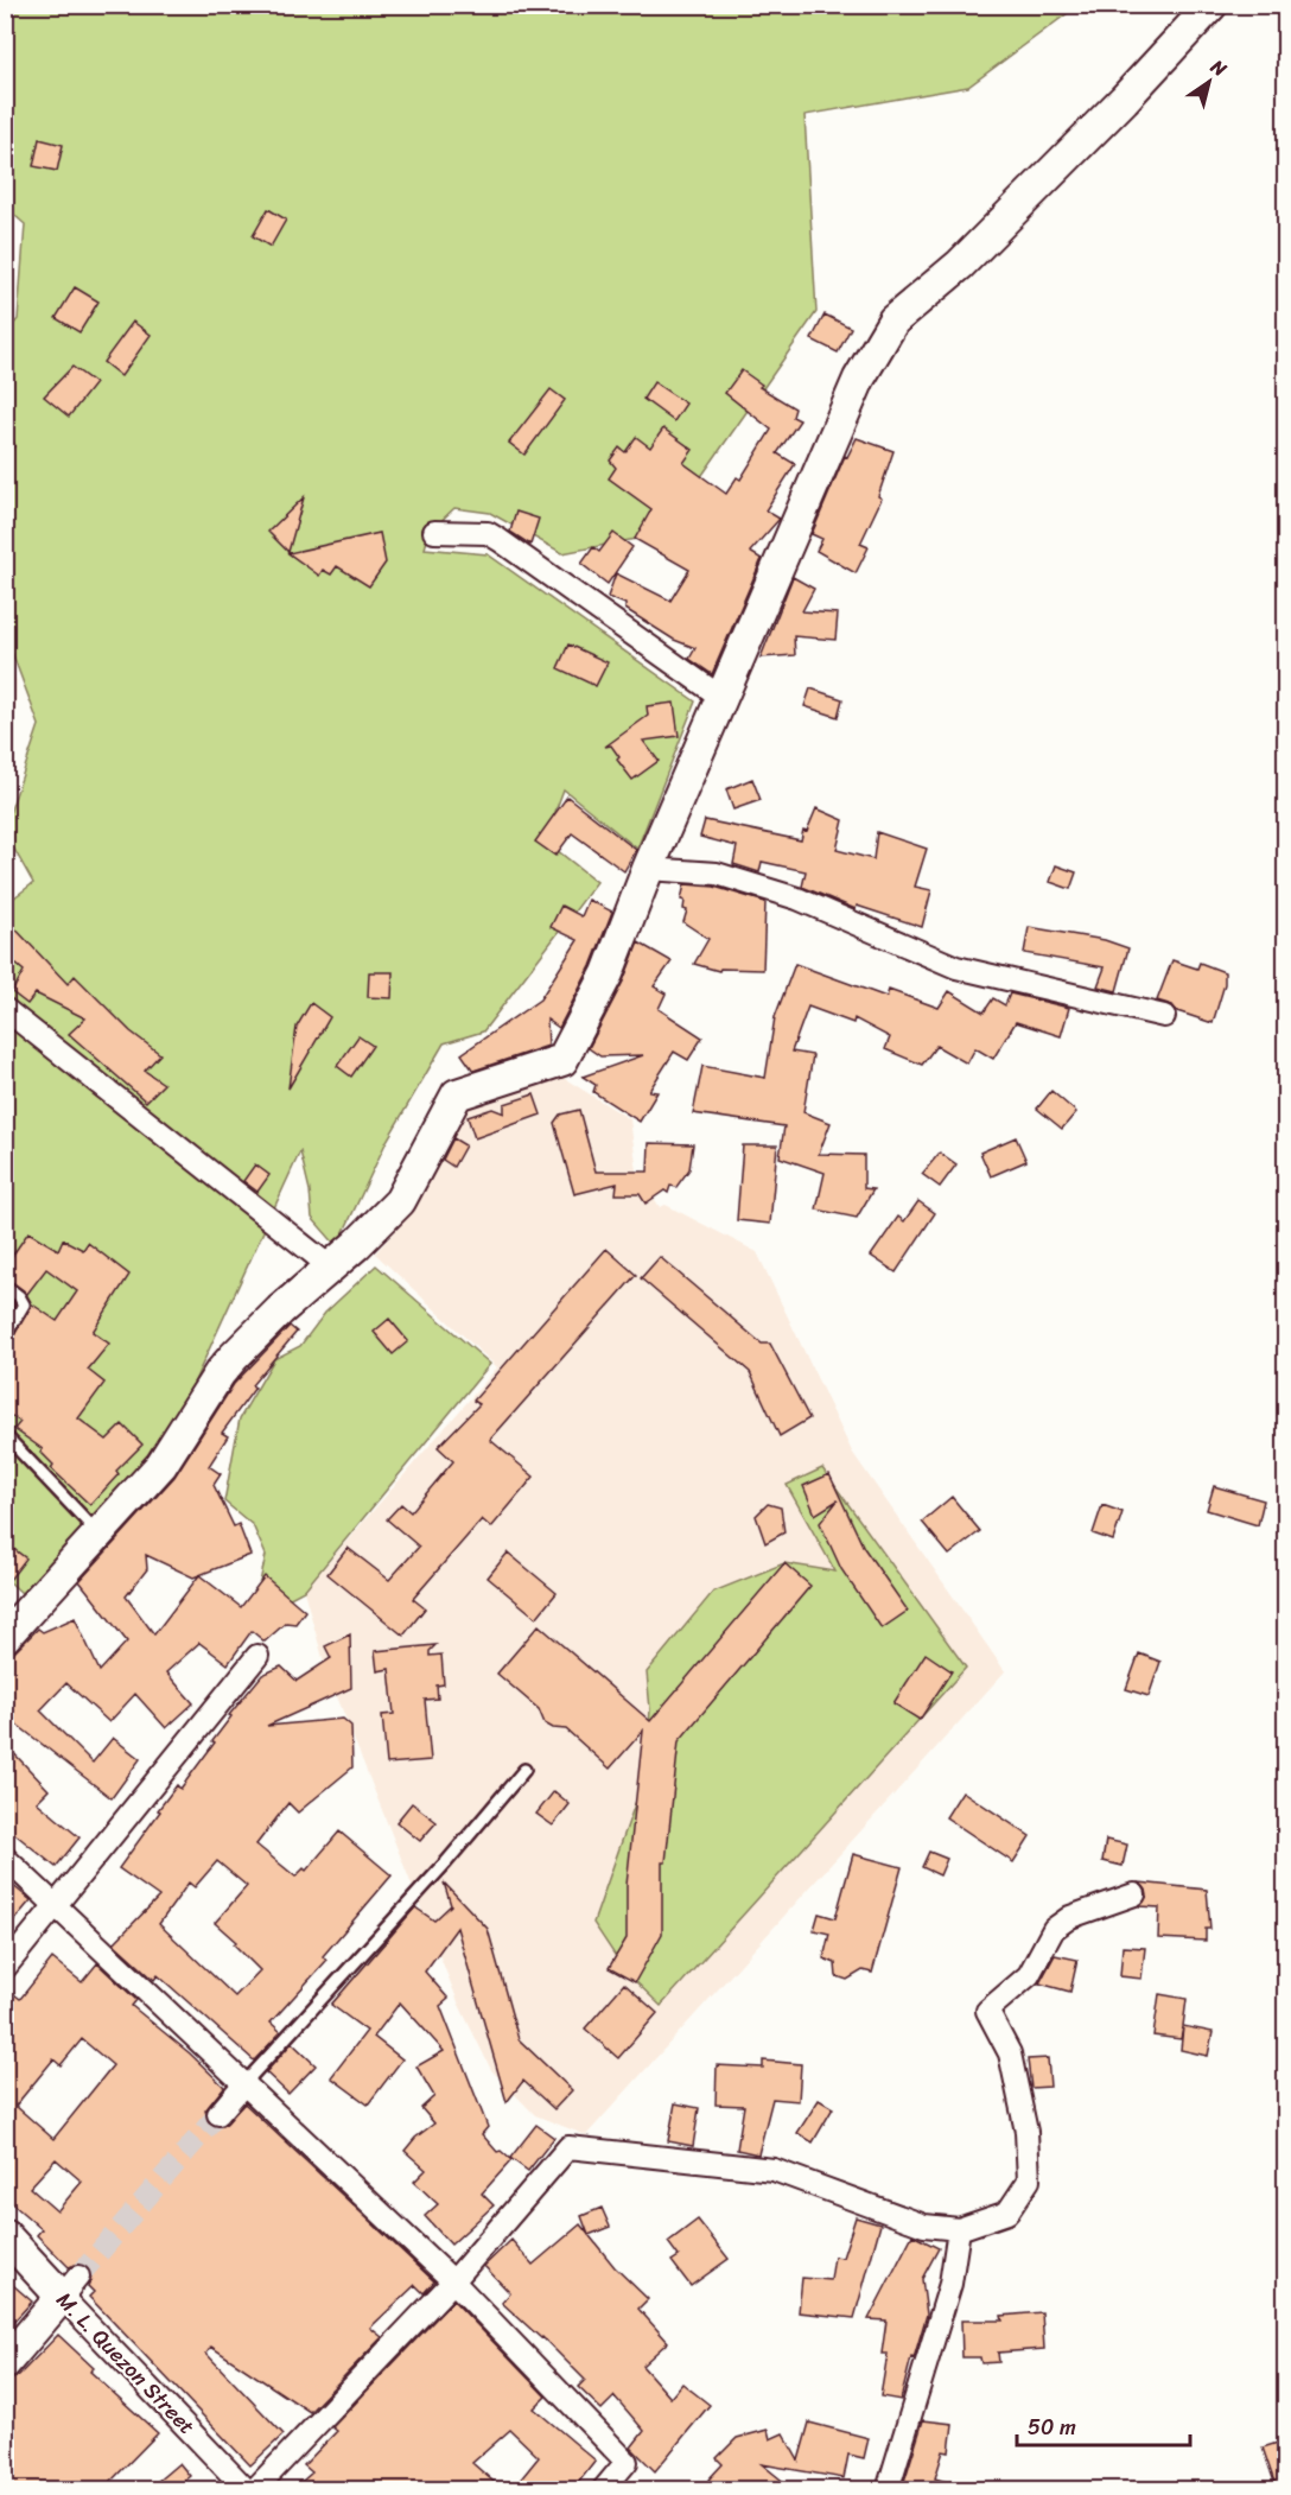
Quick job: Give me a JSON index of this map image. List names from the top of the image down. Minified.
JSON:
{"streets":{"street":["M. L. Quezon Street"]},"scale_bar":"50 m","north":"top right"}
